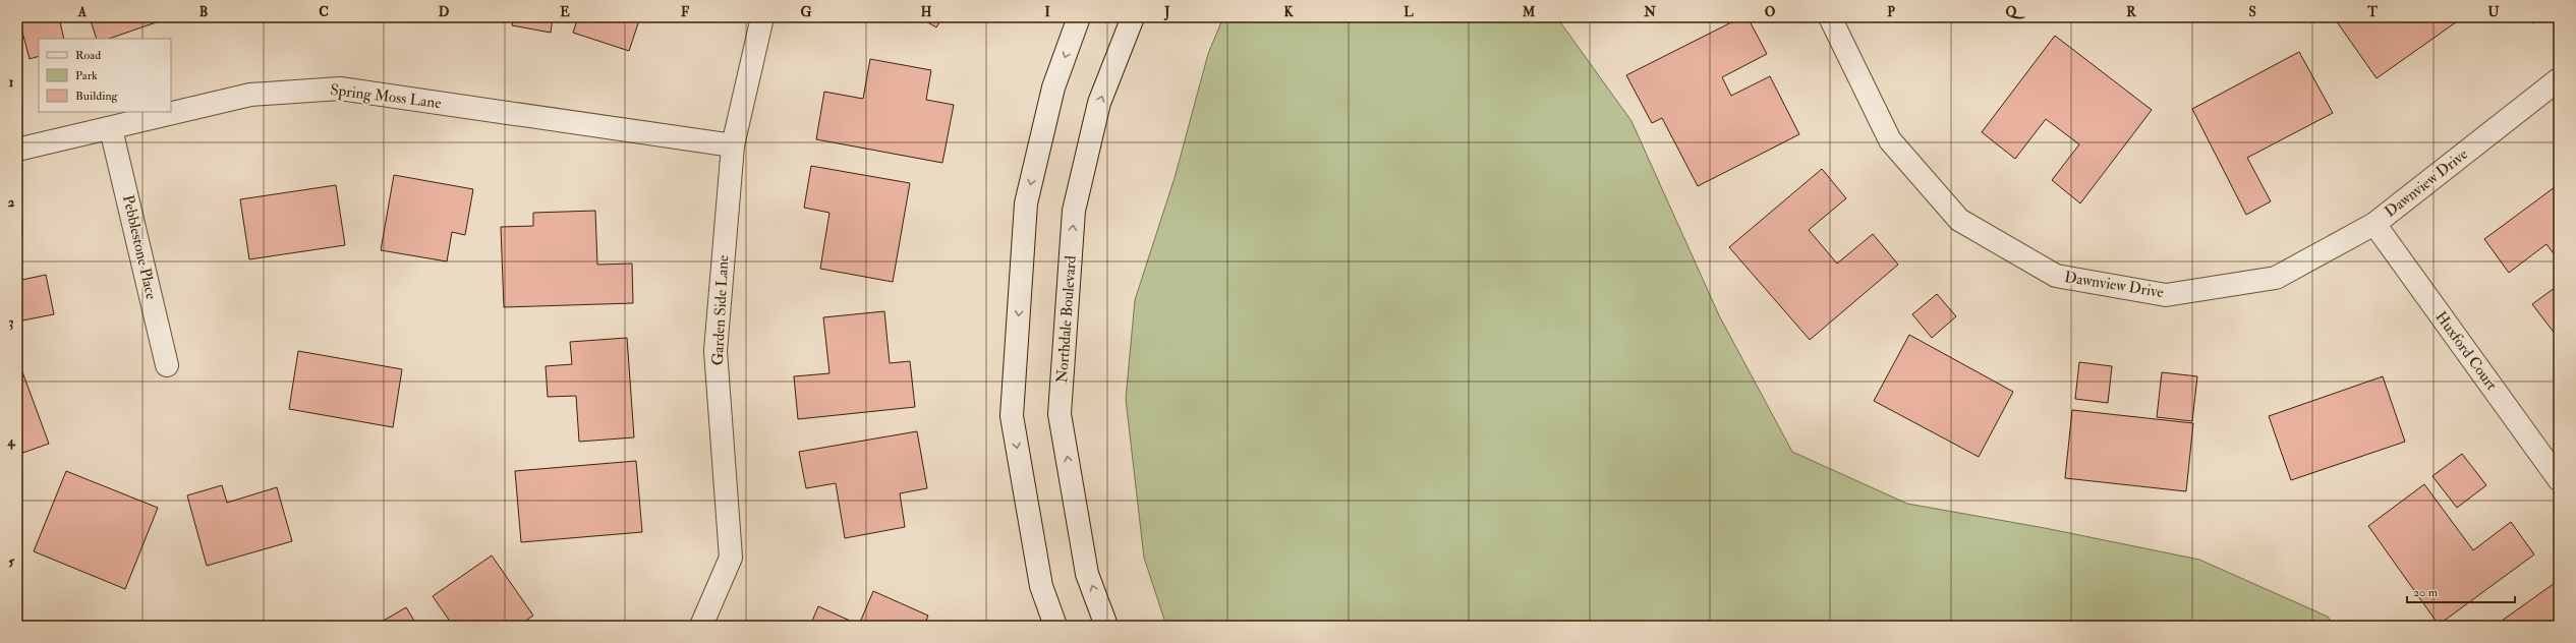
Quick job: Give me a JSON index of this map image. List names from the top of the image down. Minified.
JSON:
{"streets":{"street":["Spring Moss Lane","Dawnview Drive","Pebblestone Place","Garden Side Lane","Northdale Boulevard","Huxford Court"]},"crossings":[["Spring Moss Lane","Pebblestone Place"],["Spring Moss Lane","Garden Side Lane"],["Dawnview Drive","Huxford Court"]],"legend":["Road","Park","Building"],"scale_bar":"20 m","grid":{"columns":["A","B","C","D","E","F","G","H","I","J","K","L","M","N","O","P","Q","R","S","T","U"],"rows":["1","2","3","4","5"]}}
